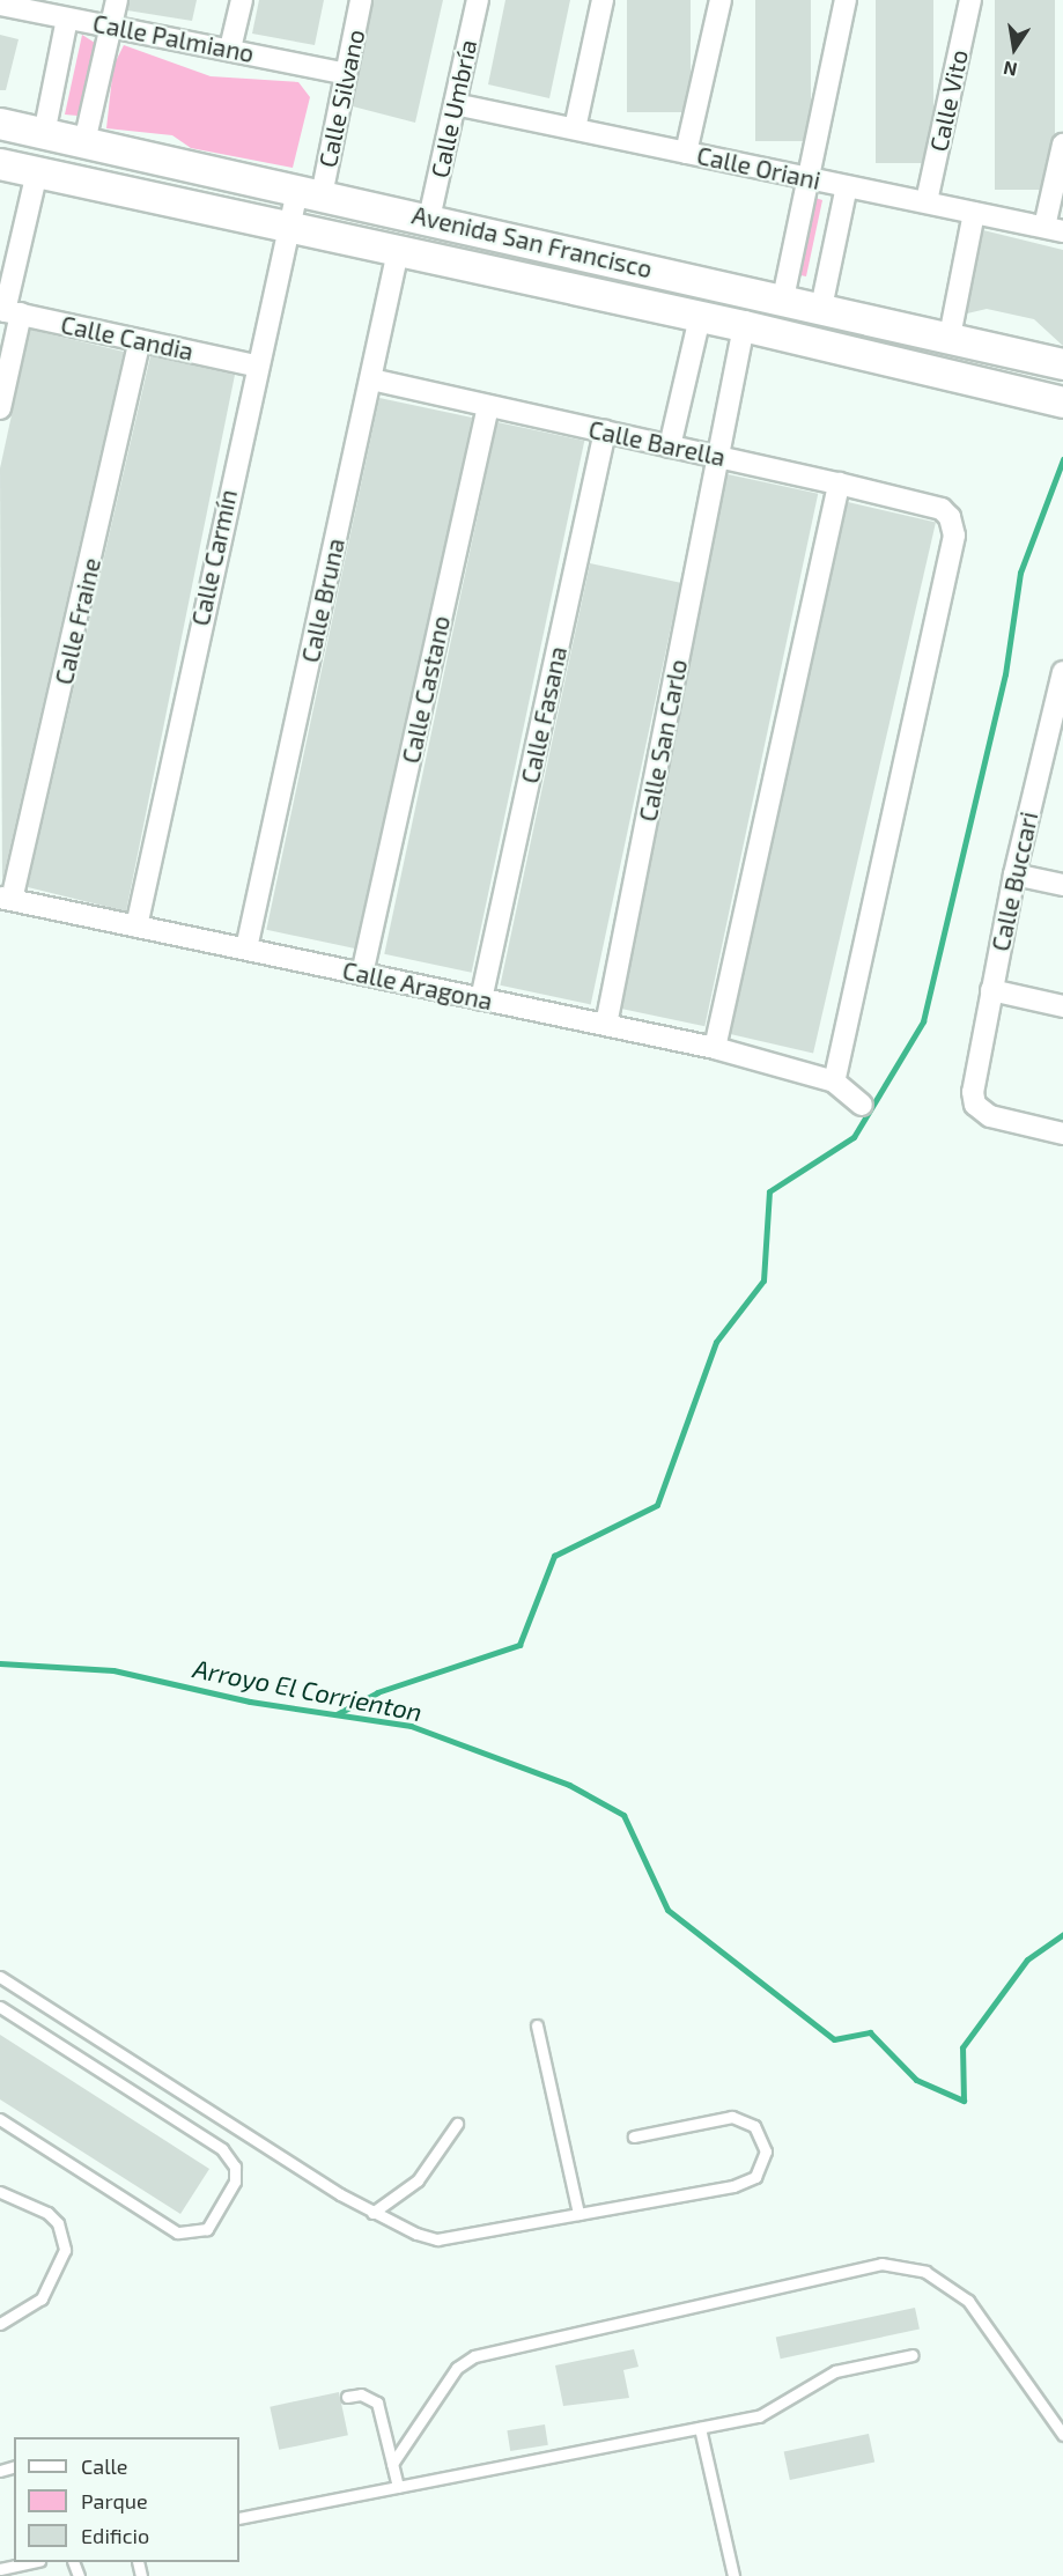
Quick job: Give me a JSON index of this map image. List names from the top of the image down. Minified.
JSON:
{"streets":{"street":["Calle Palmiano","Calle Silvano","Calle Vito","Calle Umbría","Calle Oriani","Avenida San Francisco","Calle Candia","Calle Barella","Calle Carmín","Calle Bruna","Calle Fraine","Calle Castano","Calle Fasana","Calle San Carlo","Calle Buccari","Calle Aragona"]},"crossings":[["Calle Palmiano","Calle Silvano"],["Calle Silvano","Avenida San Francisco"],["Calle Silvano","Calle Carmín"],["Calle Vito","Calle Oriani"],["Calle Umbría","Calle Oriani"],["Calle Umbría","Avenida San Francisco"],["Avenida San Francisco","Calle Carmín"],["Avenida San Francisco","Calle Bruna"],["Avenida San Francisco","Calle San Carlo"],["Calle Candia","Calle Carmín"],["Calle Candia","Calle Fraine"],["Calle Barella","Calle Bruna"],["Calle Barella","Calle Castano"],["Calle Barella","Calle Fasana"],["Calle Barella","Calle San Carlo"],["Calle Barella","Calle Aragona"],["Calle Carmín","Calle Aragona"],["Calle Bruna","Calle Aragona"],["Calle Fraine","Calle Aragona"],["Calle Castano","Calle Aragona"],["Calle Fasana","Calle Aragona"],["Calle San Carlo","Calle Aragona"]],"water":["Arroyo El Corrienton"],"legend":["Calle","Parque","Edificio"],"north":"bottom"}
